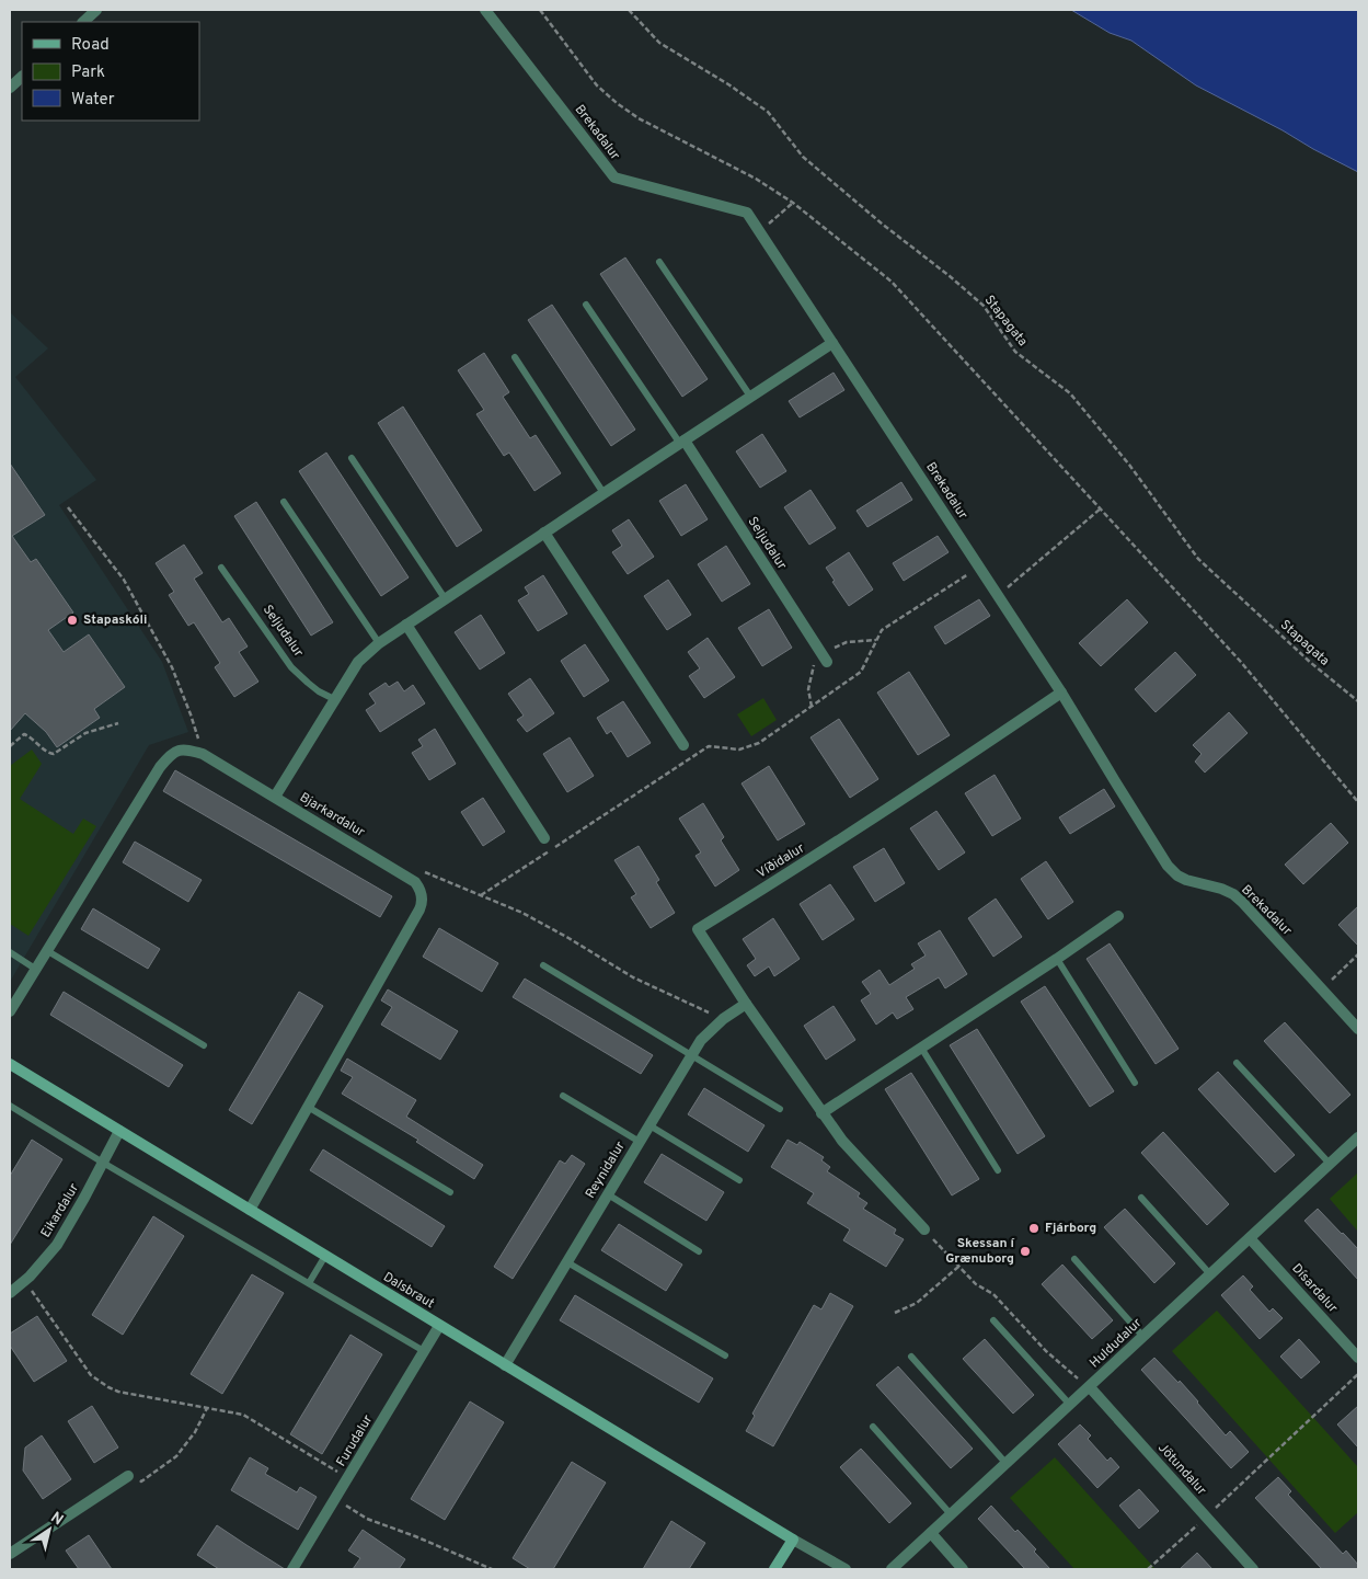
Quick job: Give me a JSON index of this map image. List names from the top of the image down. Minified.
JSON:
{"streets":{"street":["Brekadalur","Seljudalur","Bjarkardalur","Víðidalur","Reynidalur","Eikardalur","Dísardalur","Dalsbraut","Huldudalur","Furudalur","Jötundalur"],"path":["Stapagata"]},"crossings":[["Brekadalur","Víðidalur"],["Víðidalur","Reynidalur"],["Reynidalur","Dalsbraut"],["Eikardalur","Dalsbraut"],["Dísardalur","Huldudalur"],["Dalsbraut","Furudalur"],["Huldudalur","Jötundalur"]],"places":["Stapaskóli","Fjárborg","Skessan í Grænuborg"],"legend":["Road","Park","Water"],"north":"top right"}
